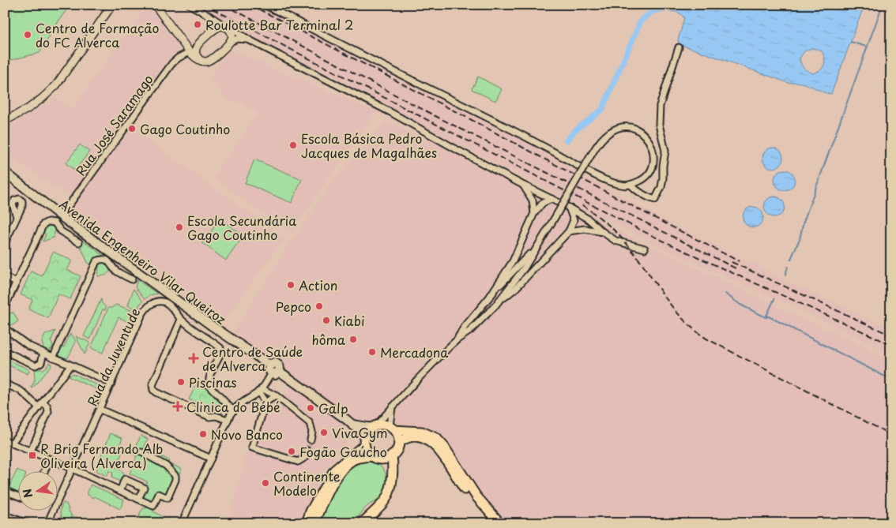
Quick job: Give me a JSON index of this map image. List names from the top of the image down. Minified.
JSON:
{"streets":{"main road":["Avenida Engenheiro Vilar Queiroz"],"street":["Rua José Saramago","Rua da Juventude"]},"crossings":[["Rua José Saramago","Avenida Engenheiro Vilar Queiroz"]],"places":{"other":["Roulotte Bar Terminal 2","Centro de Formação do FC Alverca","Gago Coutinho","Escola Básica Pedro Jacques de Magalhães","Escola Secundária Gago Coutinho","Action","Pepco","Kiabi","hôma","Mercadona","Piscinas","Galp","VivaGym","Novo Banco","Fogão Gaúcho","Continente Modelo"],"health":["Centro de Saúde de Alverca","Clinica do Bébé"],"transit":["R Brig Fernando Alb Oliveira (Alverca)"]},"north":"left"}
